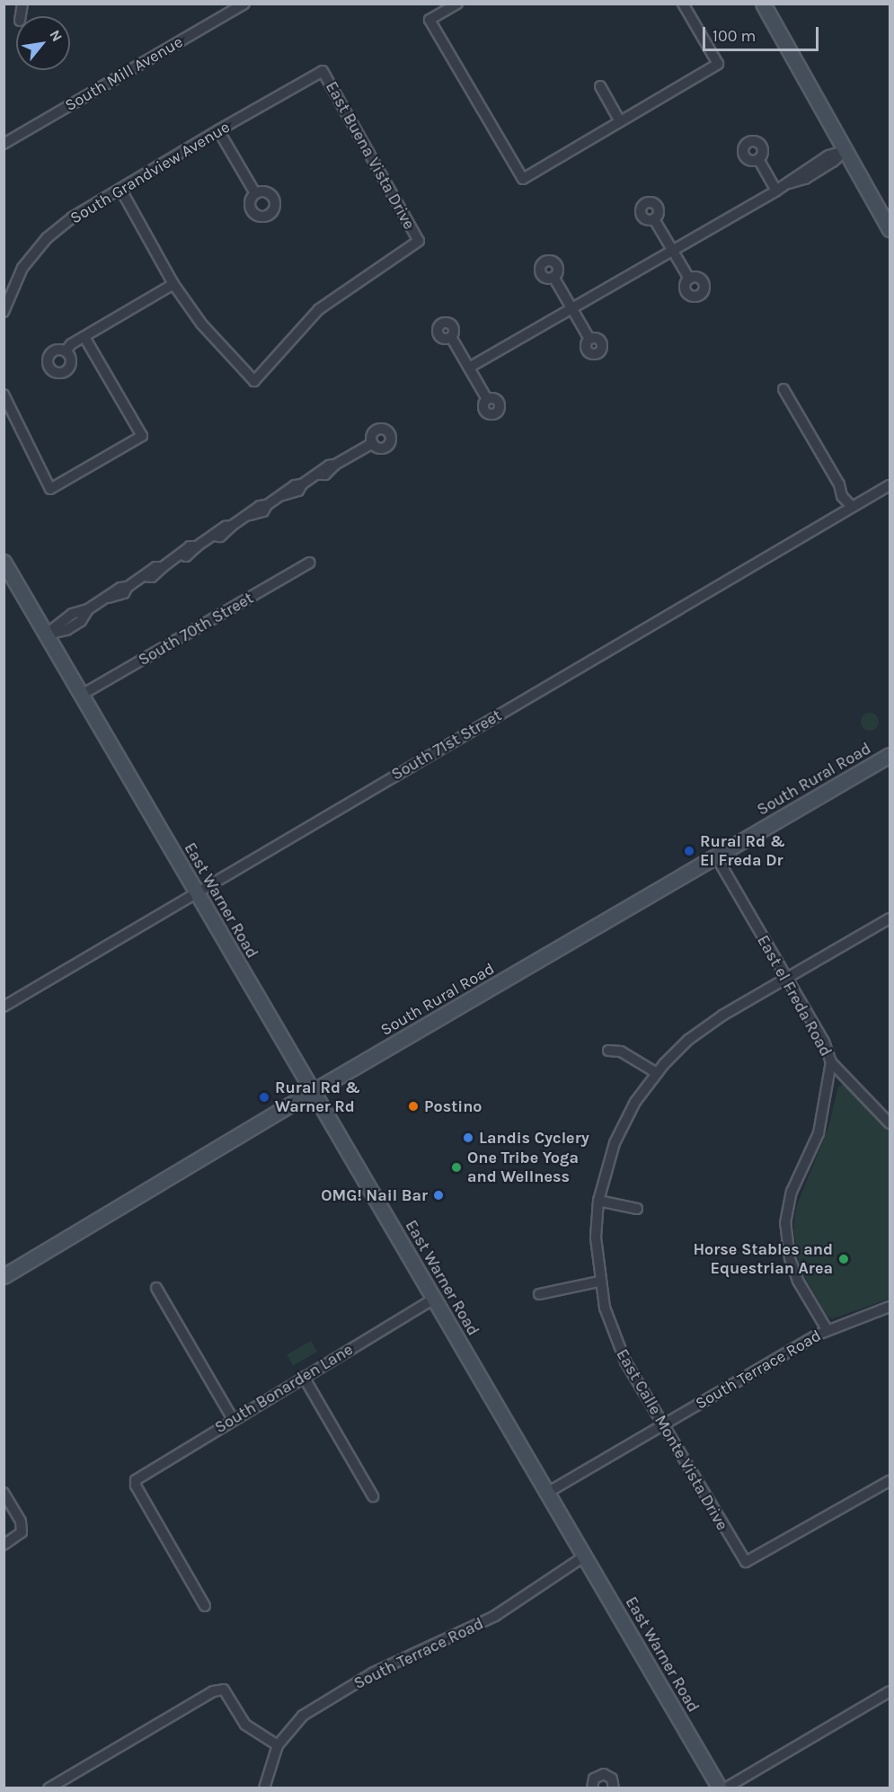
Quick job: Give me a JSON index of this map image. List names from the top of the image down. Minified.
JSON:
{"streets":{"main road":["South Rural Road","East Warner Road"],"street":["South Mill Avenue","East Buena Vista Drive","South Grandview Avenue","South 70th Street","South 71st Street","East el Freda Road","South Terrace Road","South Bonarden Lane","East Calle Monte Vista Drive"]},"crossings":[["East Buena Vista Drive","South Grandview Avenue"],["South 70th Street","East Warner Road"],["South 71st Street","East Warner Road"],["South Rural Road","East Warner Road"],["South Rural Road","East el Freda Road"],["East Warner Road","South Terrace Road"],["East Warner Road","South Bonarden Lane"],["East el Freda Road","East Calle Monte Vista Drive"],["South Terrace Road","East Calle Monte Vista Drive"]],"places":["Rural Rd & El Freda Dr","Rural Rd & Warner Rd","Postino","Landis Cyclery","One Tribe Yoga and Wellness","OMG! Nail Bar","Horse Stables and Equestrian Area"],"scale_bar":"100 m","north":"top right"}
